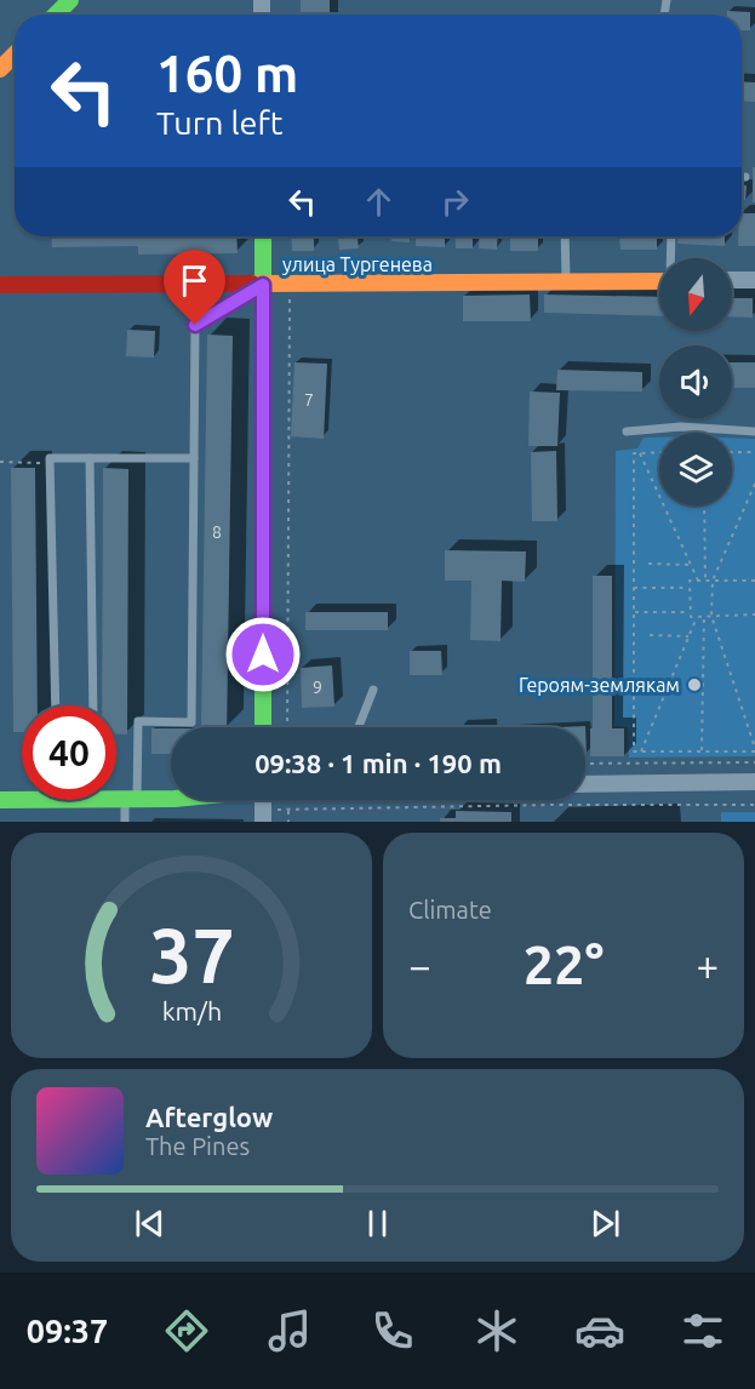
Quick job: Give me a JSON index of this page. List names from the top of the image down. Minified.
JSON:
{"streets":{"street":["улица Тургенева"]},"places":["Героям-землякам"],"house_numbers":["7","8","9"],"north":"bottom","page":{"turn":["160 m","Turn left"],"limit":"40","trip":"09:38 · 1 min · 190 m","tile":"Climate","heat":["−","22°","+"],"song":["Afterglow","The Pines"],"tabs":"09:37","gauge":["37","km/h"]}}
